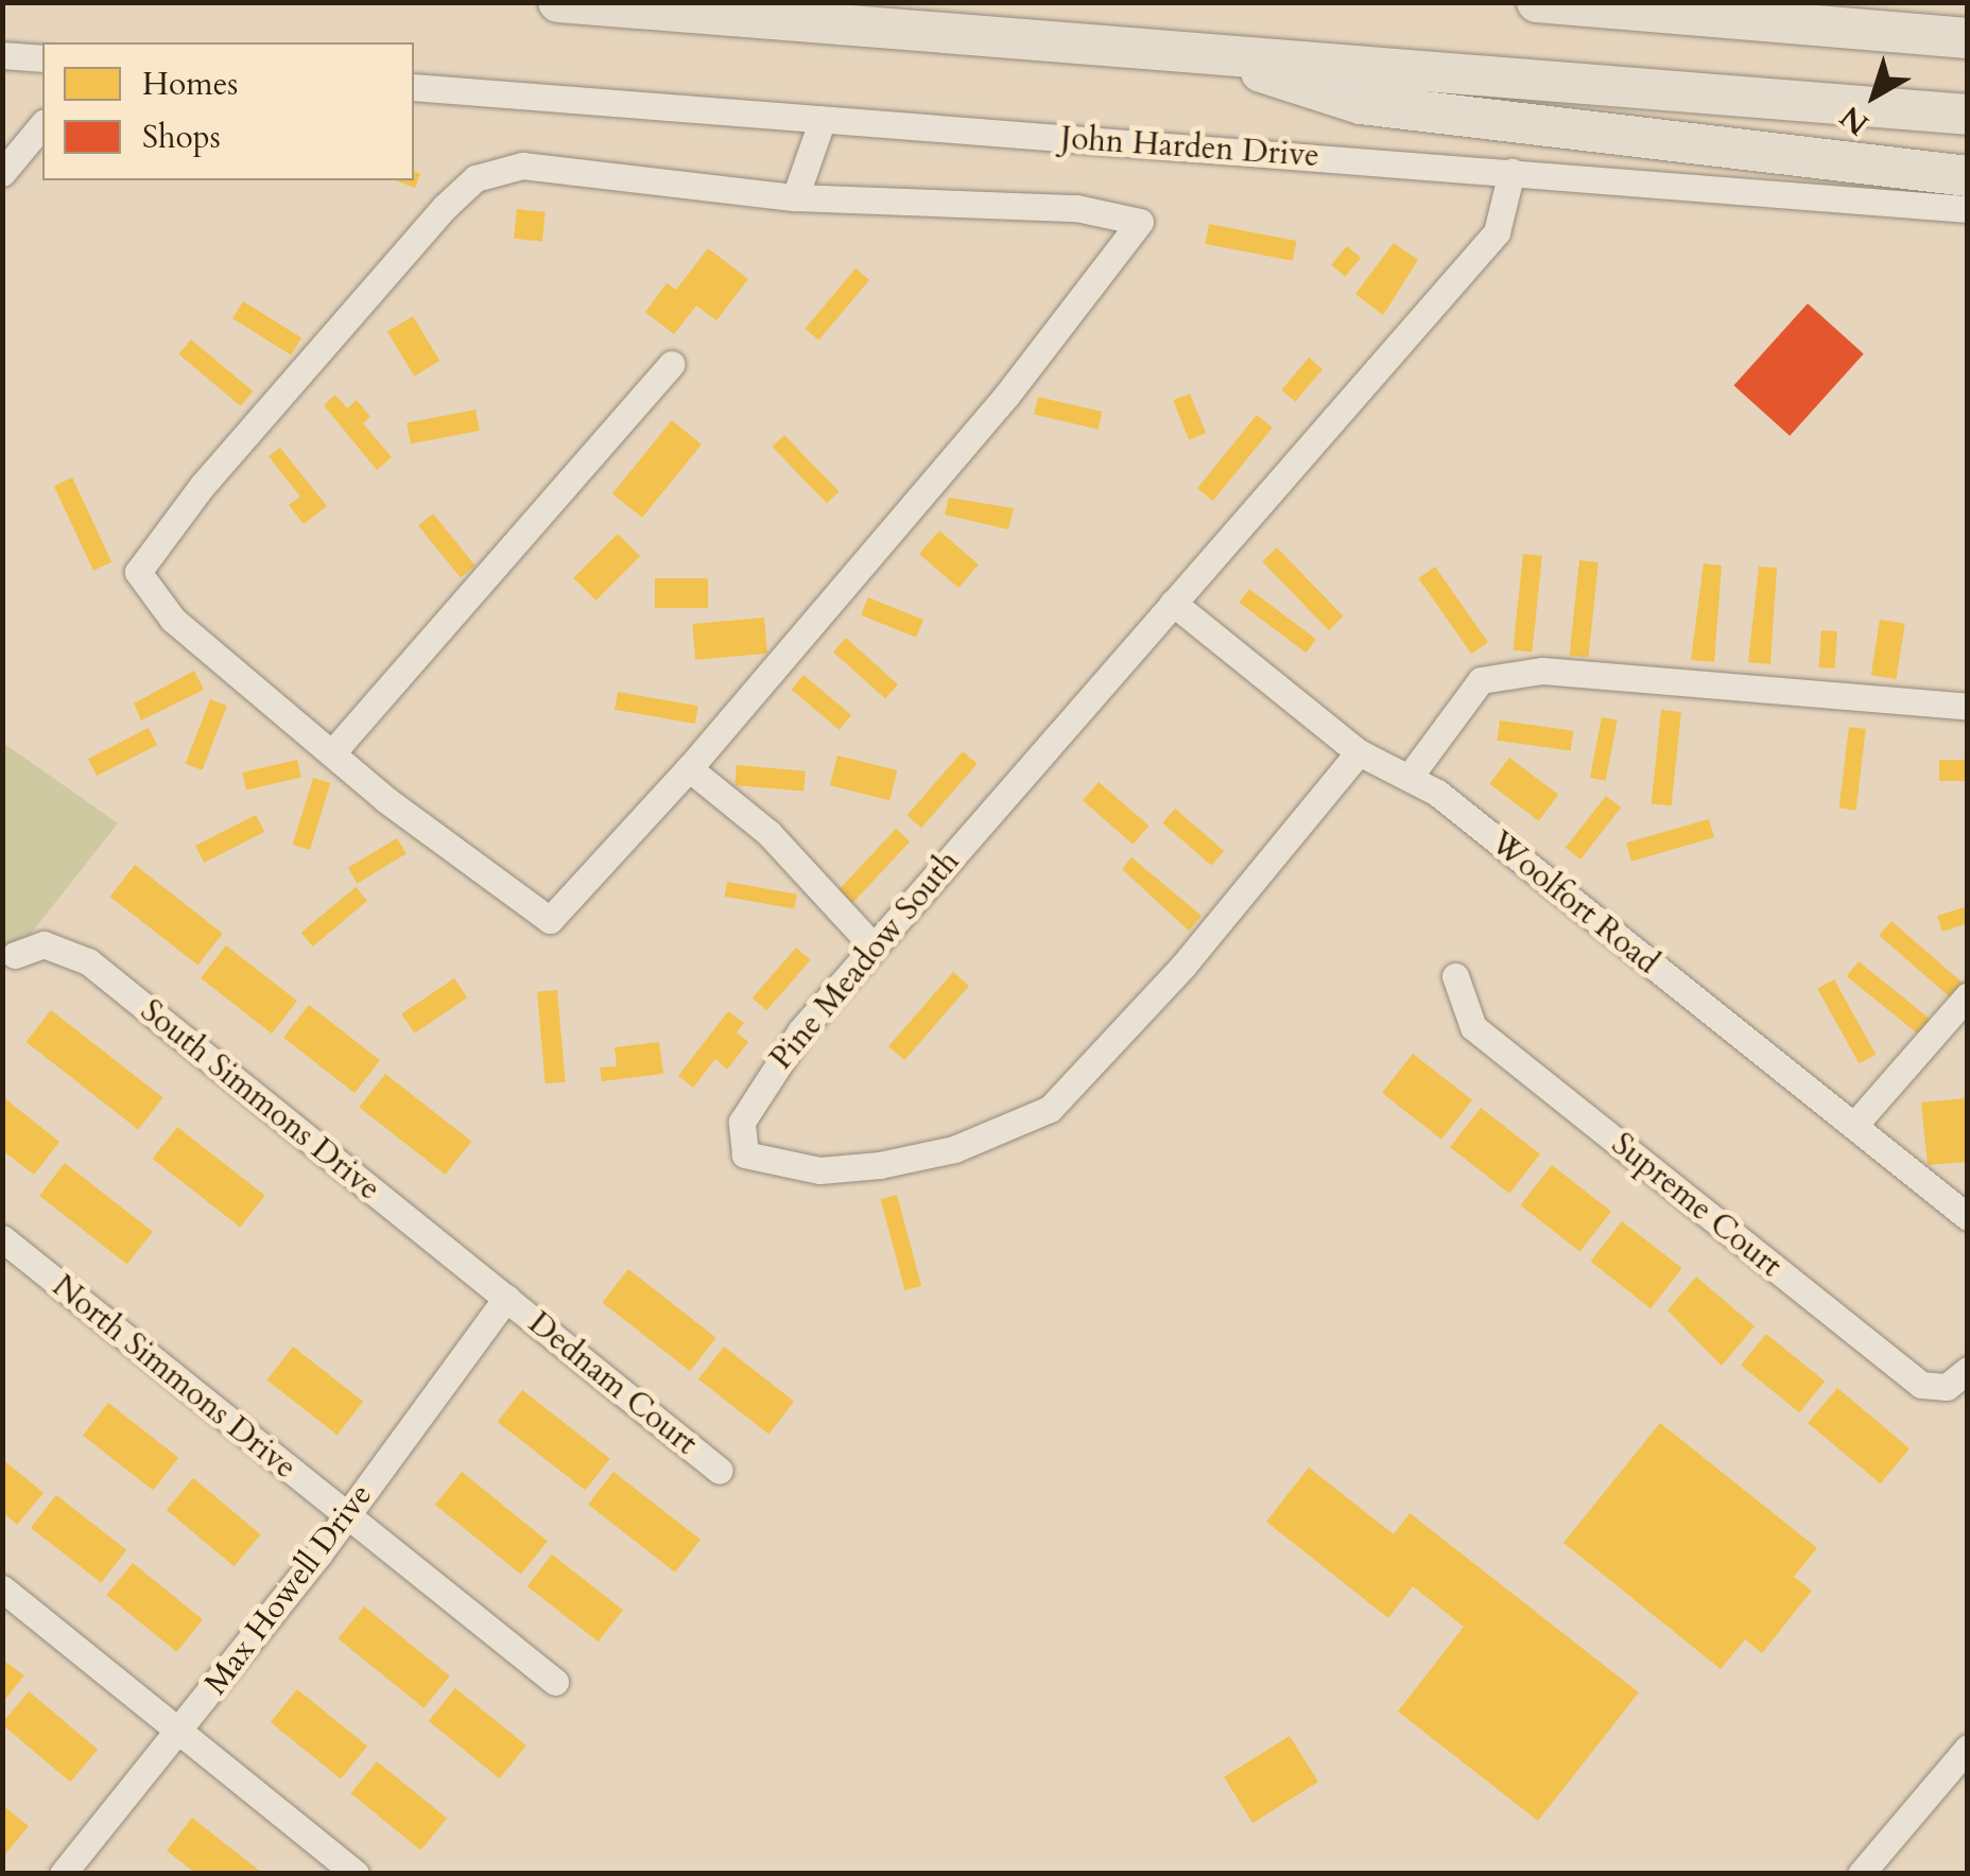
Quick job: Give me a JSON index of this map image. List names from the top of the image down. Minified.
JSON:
{"streets":{"street":["John Harden Drive","Woolfort Road","Pine Meadow South","South Simmons Drive","Supreme Court","North Simmons Drive","Dednam Court","Max Howell Drive"]},"crossings":[["John Harden Drive","Pine Meadow South"],["Woolfort Road","Pine Meadow South"],["South Simmons Drive","Dednam Court"],["South Simmons Drive","Max Howell Drive"],["North Simmons Drive","Max Howell Drive"],["Dednam Court","Max Howell Drive"]],"legend":["Homes","Shops"],"north":"bottom left"}
